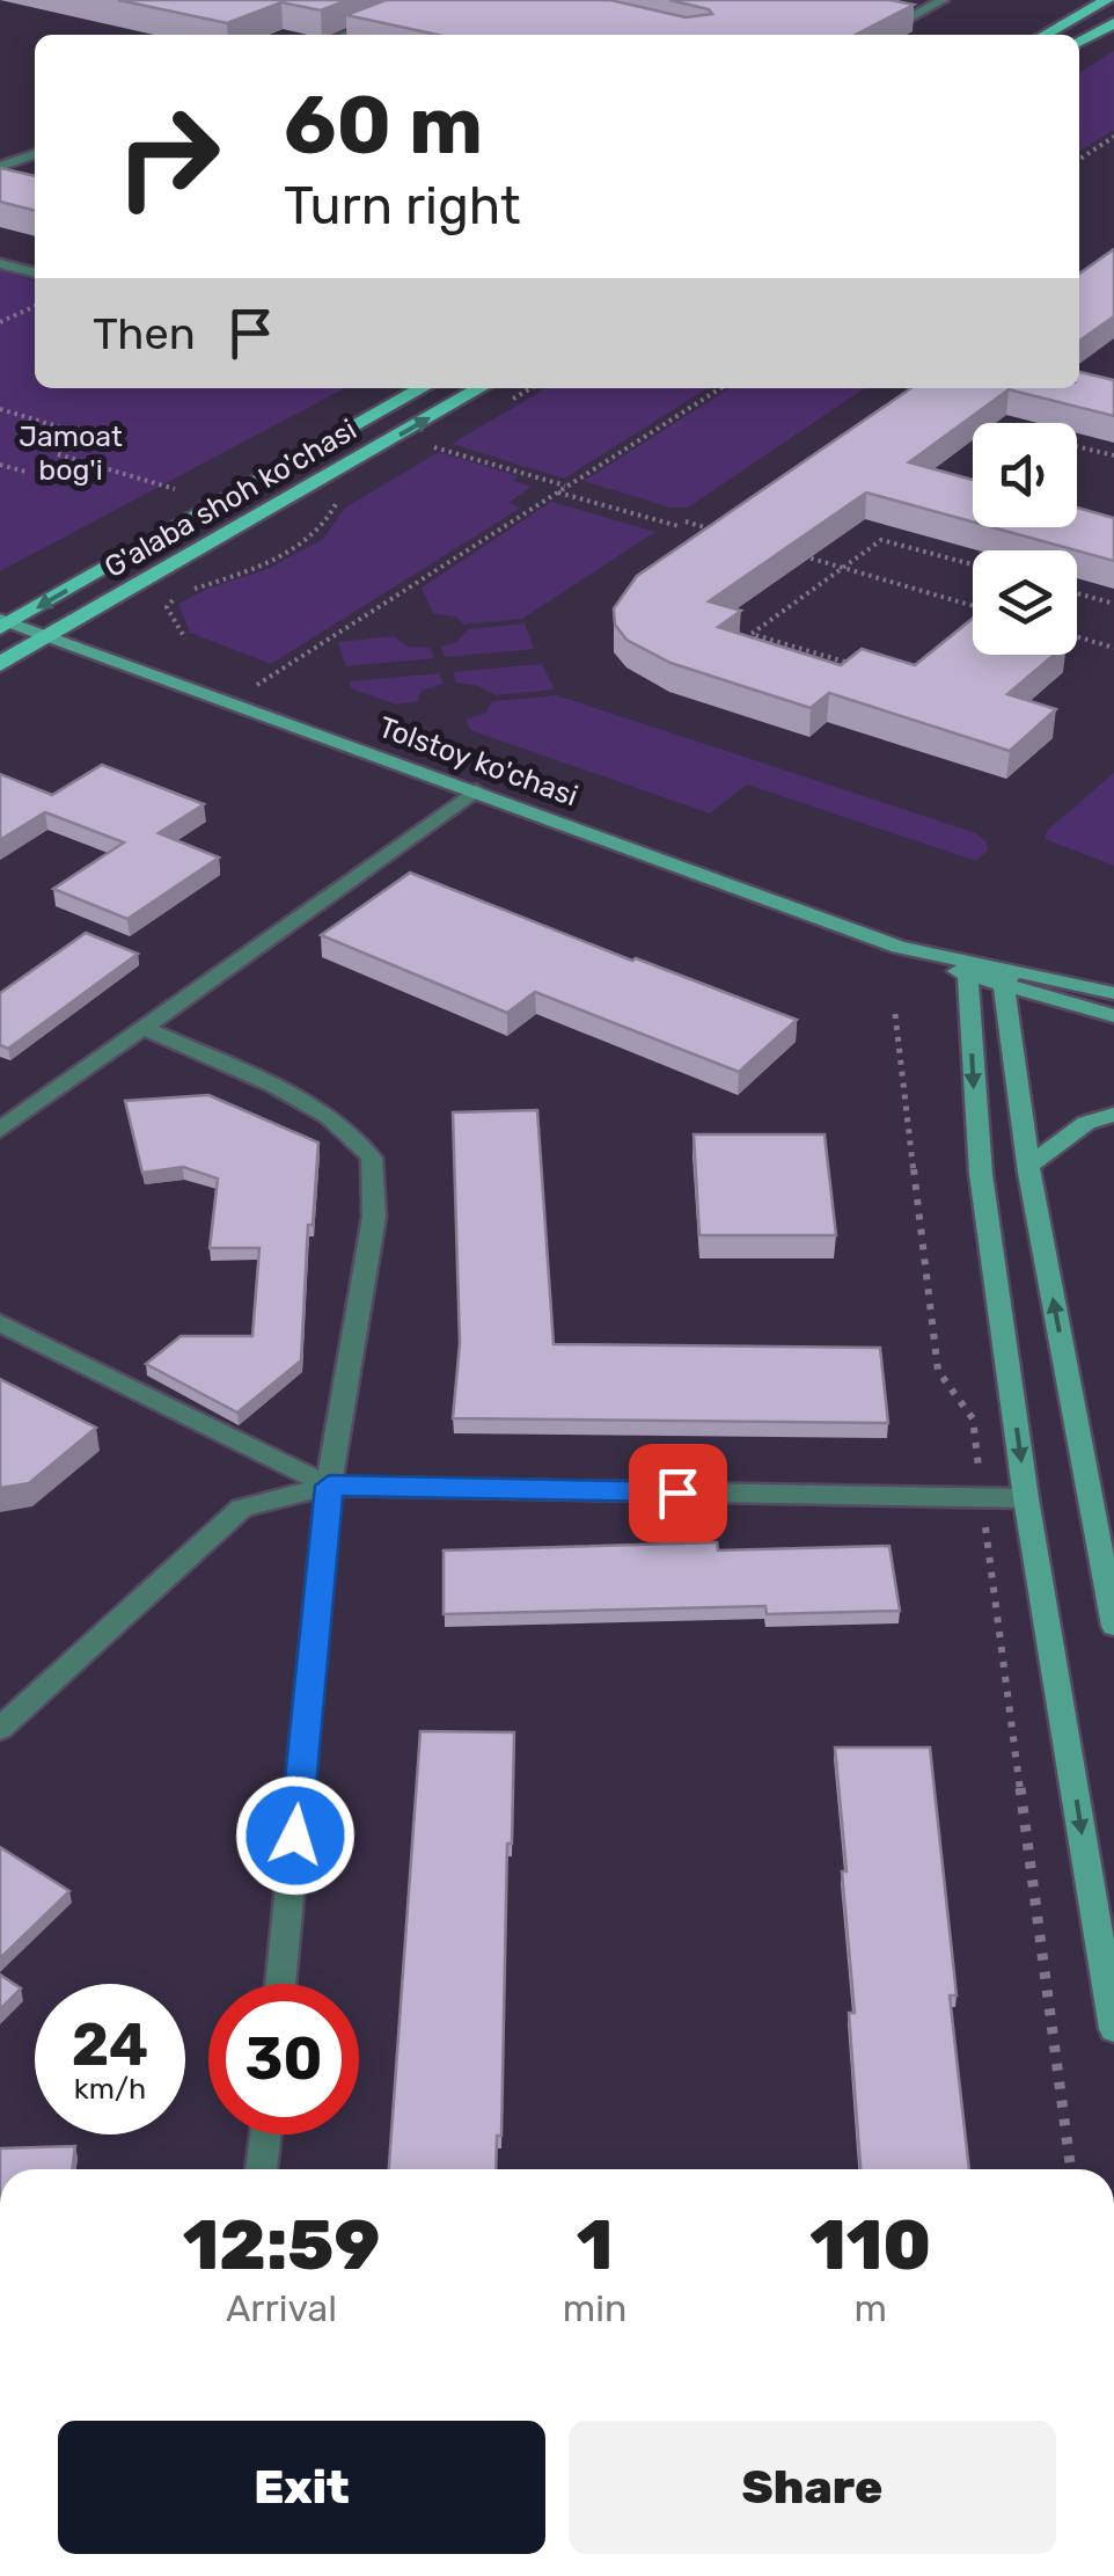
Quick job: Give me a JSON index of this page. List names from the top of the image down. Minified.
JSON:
{"streets":{"main road":["G'alaba shoh ko'chasi"],"street":["Tolstoy ko'chasi"]},"crossings":[["G'alaba shoh ko'chasi","Tolstoy ko'chasi"]],"parks":["Jamoat bog'i"],"page":{"turn":["60 m","Turn right"],"then":"Then","speed":"24 km/h","limit":"30","eta":["12:59","Arrival","1","min","110","m"],"buttons":["Exit","Share"]}}
